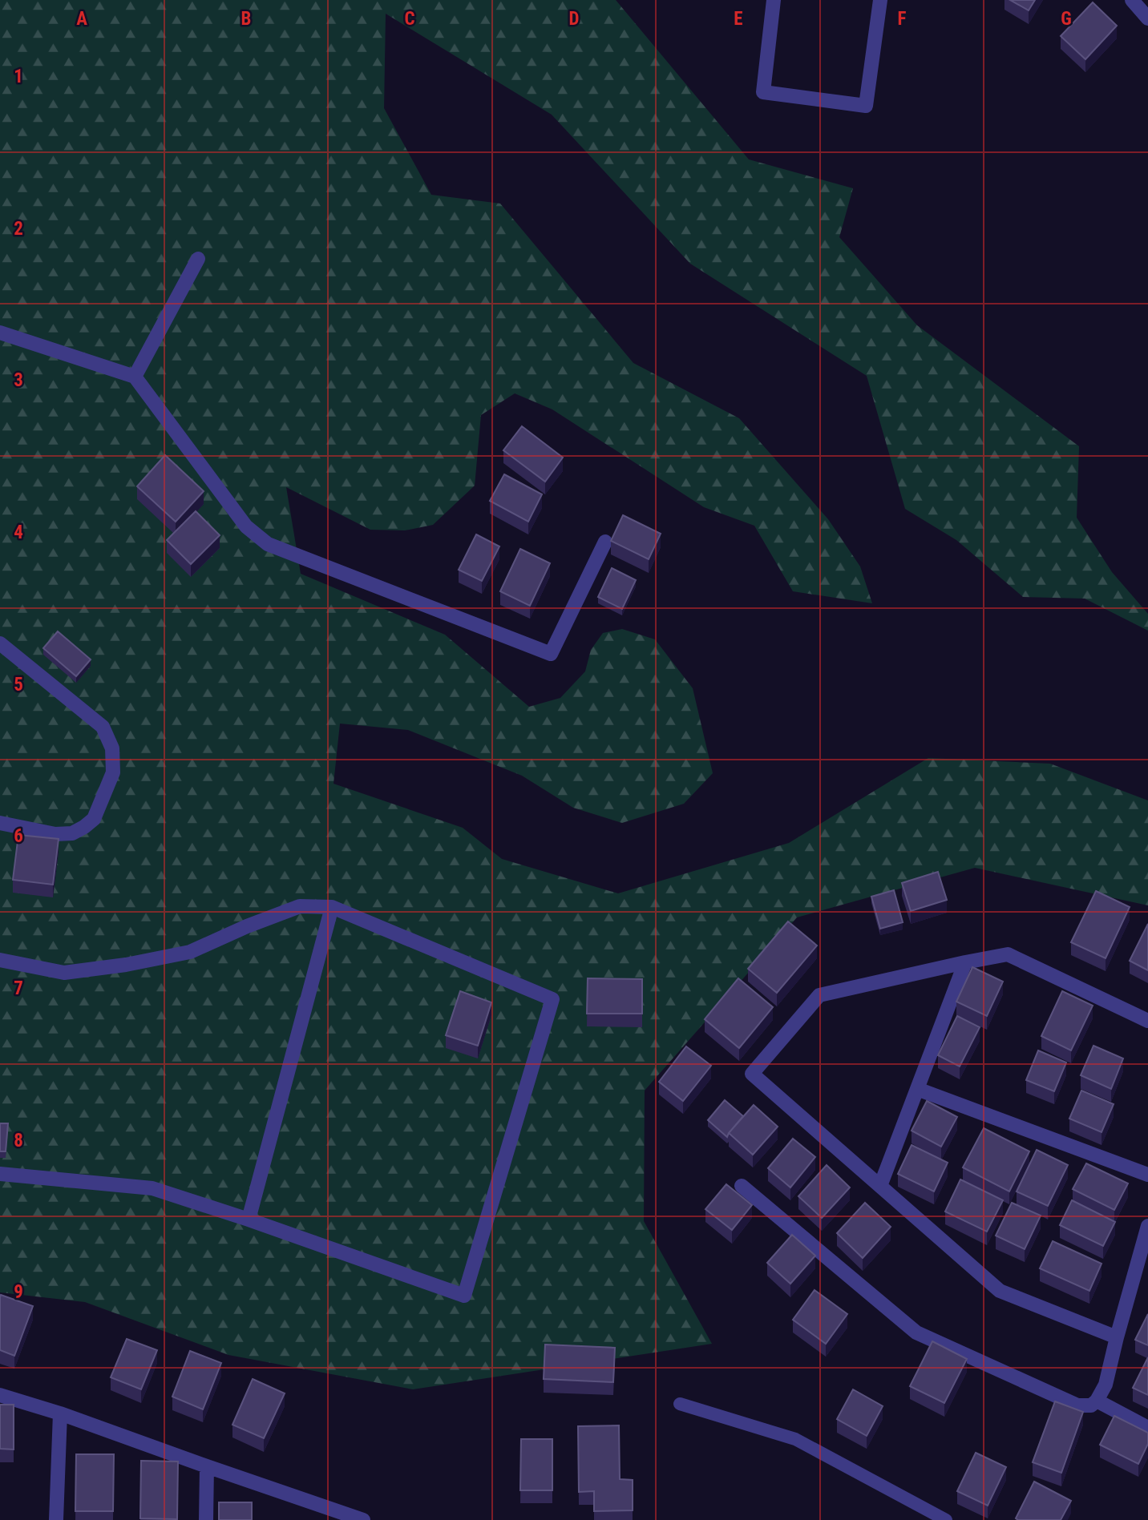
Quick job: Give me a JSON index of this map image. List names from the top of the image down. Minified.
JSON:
{"grid":{"columns":["A","B","C","D","E","F","G"],"rows":["1","2","3","4","5","6","7","8","9"]}}
